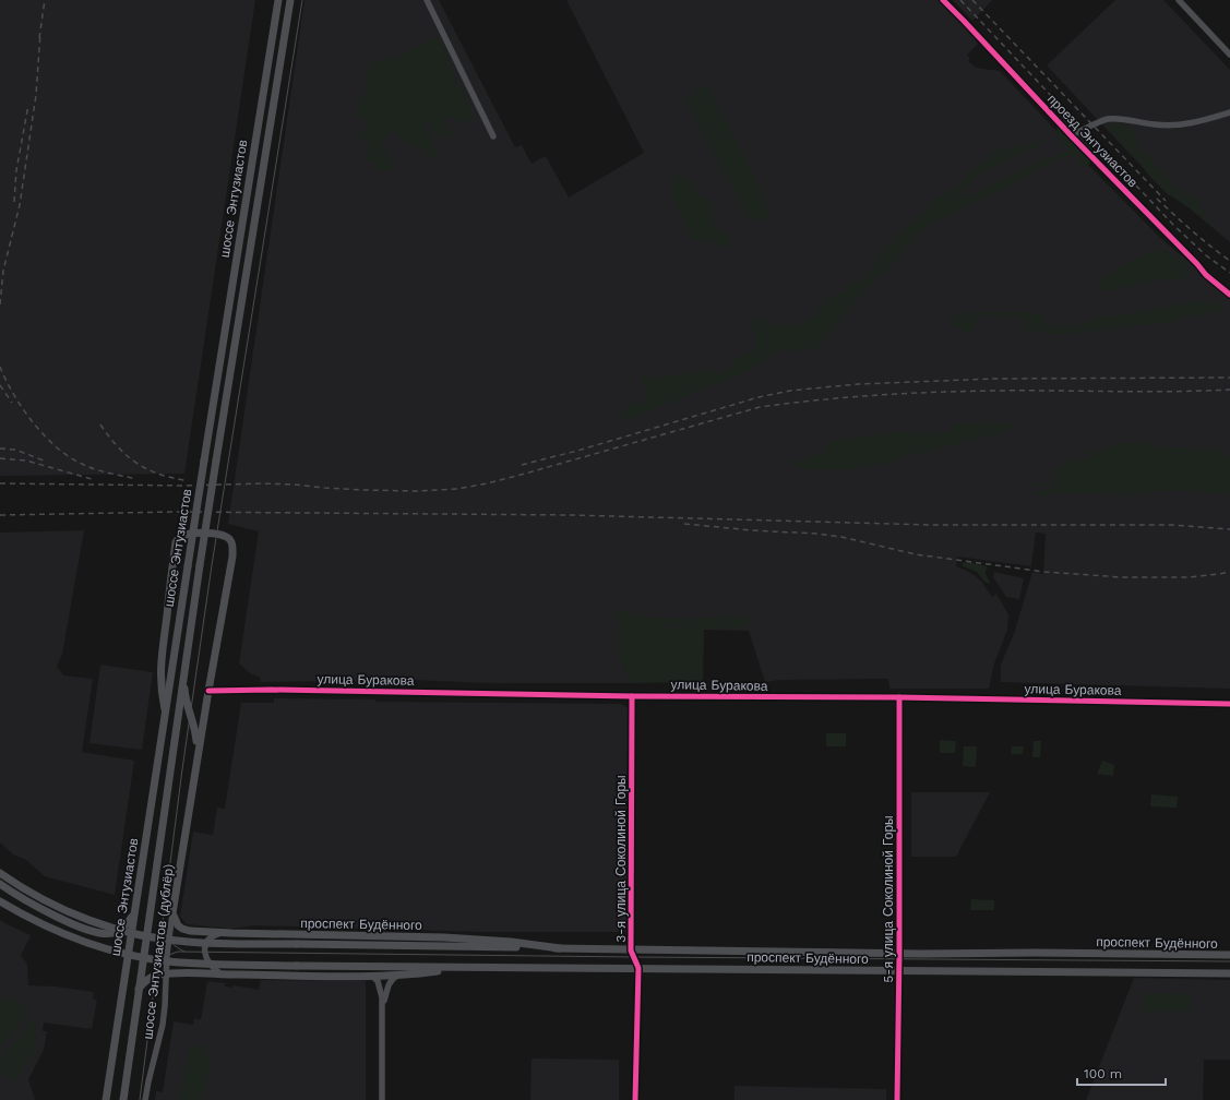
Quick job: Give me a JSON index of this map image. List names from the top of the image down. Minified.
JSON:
{"streets":{"main road":["шоссе Энтузиастов","проспект Будённого","шоссе Энтузиастов (дублёр)"],"street":["проезд Энтузиастов","улица Буракова","3-я улица Соколиной Горы","5-я улица Соколиной Горы"]},"crossings":[["шоссе Энтузиастов","проспект Будённого"],["улица Буракова","3-я улица Соколиной Горы"],["улица Буракова","5-я улица Соколиной Горы"],["3-я улица Соколиной Горы","проспект Будённого"],["5-я улица Соколиной Горы","проспект Будённого"],["проспект Будённого","шоссе Энтузиастов (дублёр)"]],"scale_bar":"100 m"}
